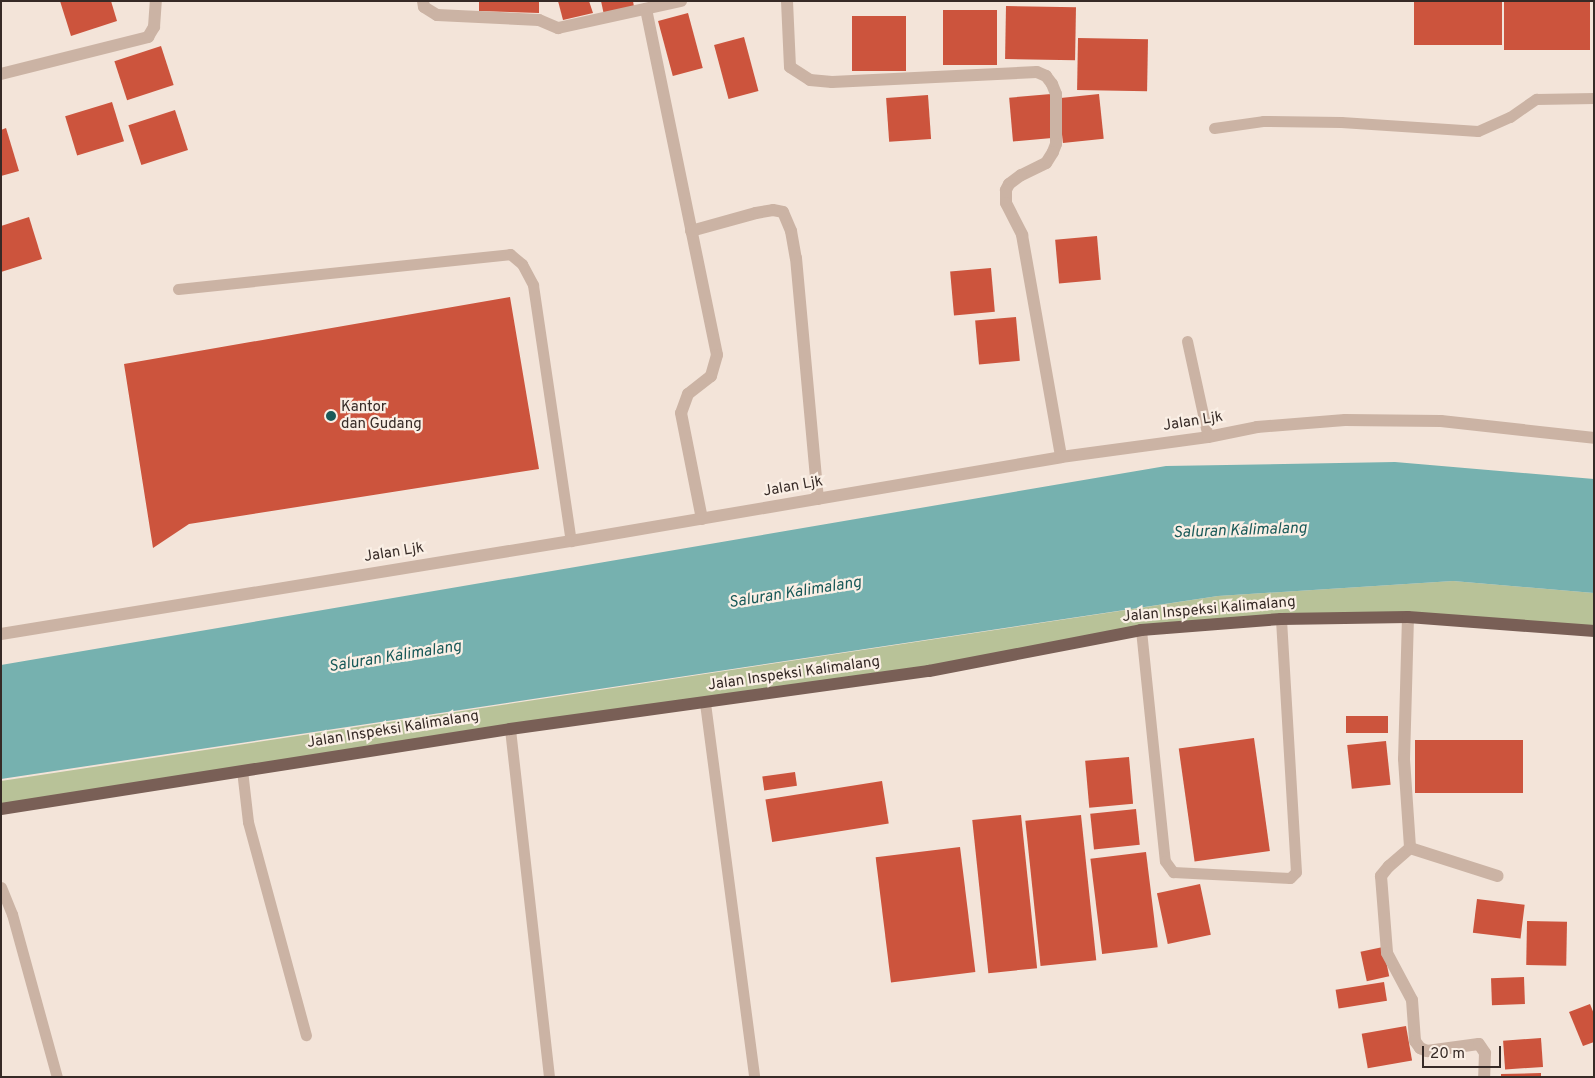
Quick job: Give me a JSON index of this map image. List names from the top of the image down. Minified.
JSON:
{"streets":{"main road":["Jalan Inspeksi Kalimalang"],"street":["Jalan Ljk"]},"water":["Saluran Kalimalang"],"places":["Kantor dan Gudang"],"scale_bar":"20 m"}
